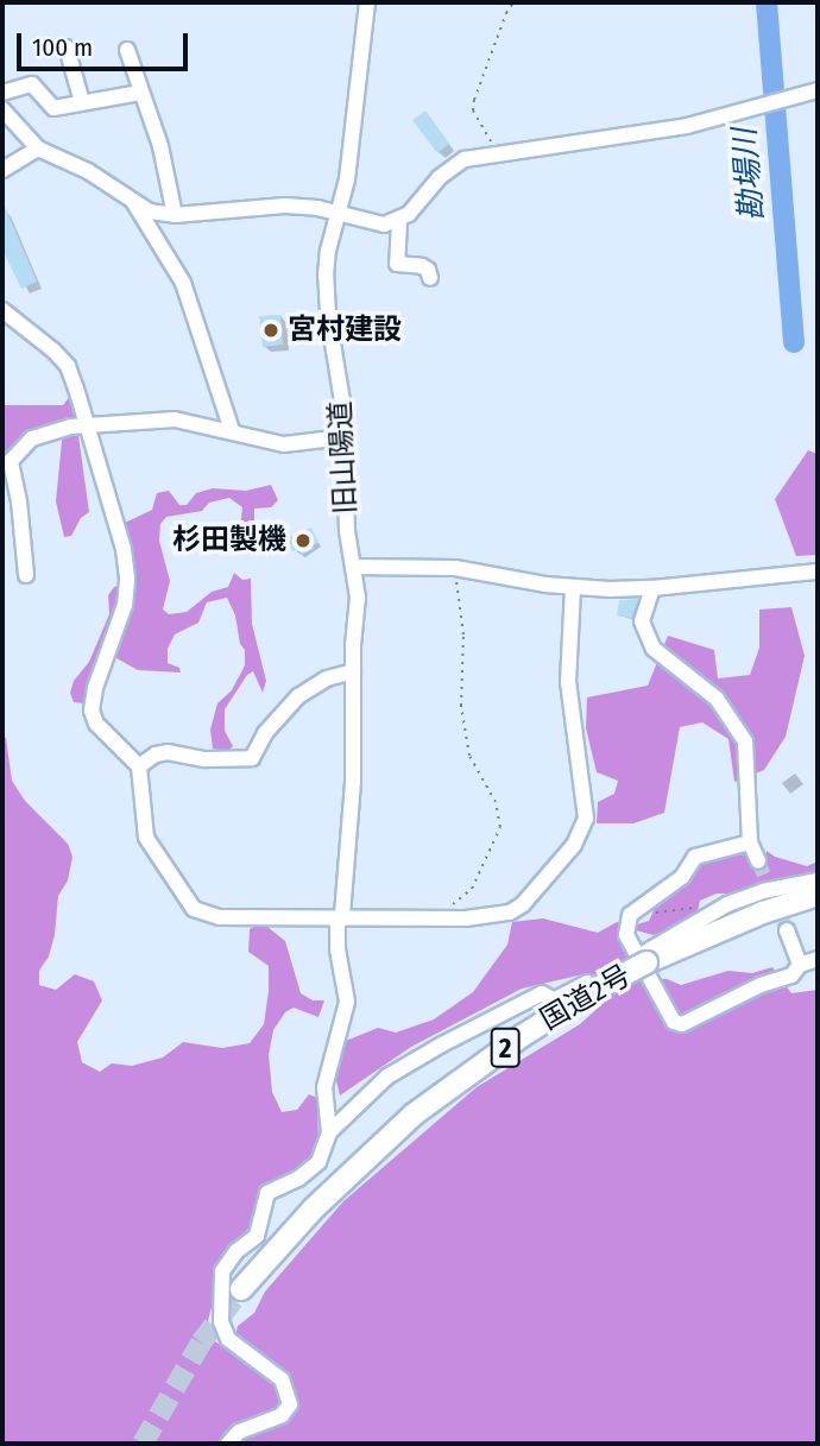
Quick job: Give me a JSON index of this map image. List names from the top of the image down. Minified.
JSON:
{"streets":{"highway":["国道2号","2"],"street":["旧山陽道"]},"water":["勘場川"],"places":["宮村建設","杉田製機"],"scale_bar":"100 m"}
